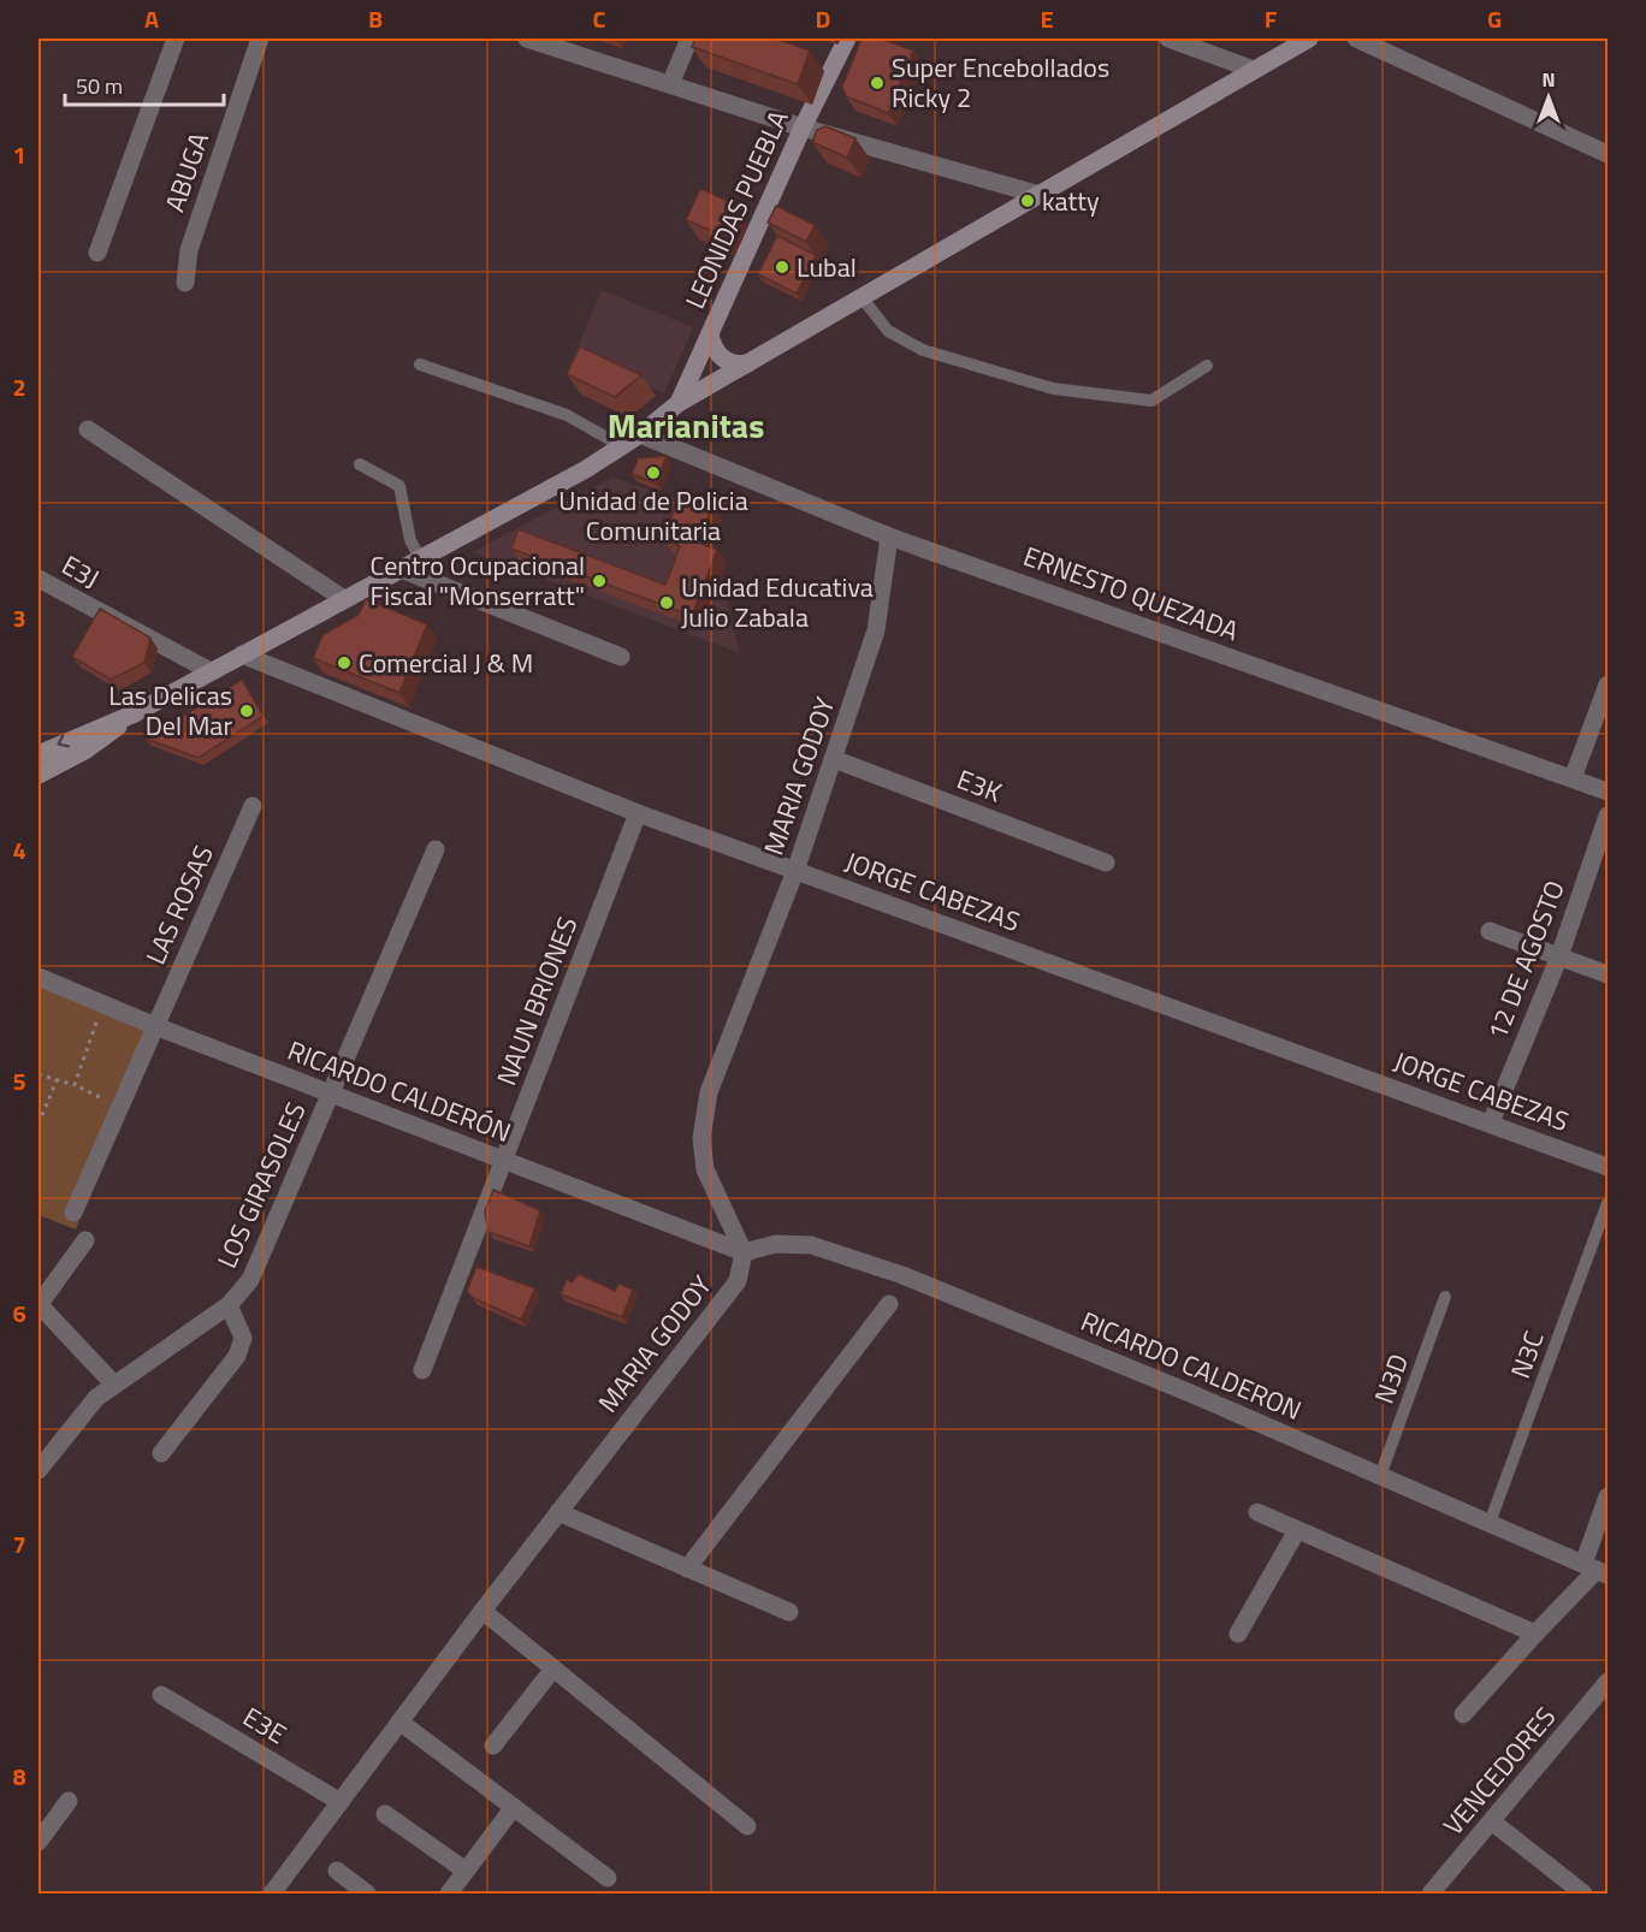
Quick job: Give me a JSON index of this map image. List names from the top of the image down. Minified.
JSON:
{"streets":{"street":["ABUGA","LEONIDAS PUEBLA","E3J","ERNESTO QUEZADA","MARIA GODOY","E3K","JORGE CABEZAS","LAS ROSAS","12 DE AGOSTO","NAUN BRIONES","RICARDO CALDERÓN","LOS GIRASOLES","RICARDO CALDERON","E3E","VENCEDORES"],"lane":["N3C","N3D"]},"crossings":[["ERNESTO QUEZADA","MARIA GODOY"],["MARIA GODOY","E3K"],["MARIA GODOY","JORGE CABEZAS"],["MARIA GODOY","RICARDO CALDERÓN"],["MARIA GODOY","RICARDO CALDERON"],["MARIA GODOY","E3E"],["JORGE CABEZAS","12 DE AGOSTO"],["JORGE CABEZAS","NAUN BRIONES"],["LAS ROSAS","RICARDO CALDERÓN"],["NAUN BRIONES","RICARDO CALDERÓN"],["RICARDO CALDERÓN","LOS GIRASOLES"],["RICARDO CALDERÓN","RICARDO CALDERON"],["N3C","RICARDO CALDERON"],["RICARDO CALDERON","N3D"]],"districts":["Marianitas"],"places":["Super Encebollados Ricky 2","katty","Lubal","Unidad de Policia Comunitaria","Centro Ocupacional Fiscal \"Monserratt\"","Unidad Educativa Julio Zabala","Comercial J & M","Las Delicas Del Mar"],"scale_bar":"50 m","north":"top","grid":{"columns":["A","B","C","D","E","F","G"],"rows":["1","2","3","4","5","6","7","8"]}}
